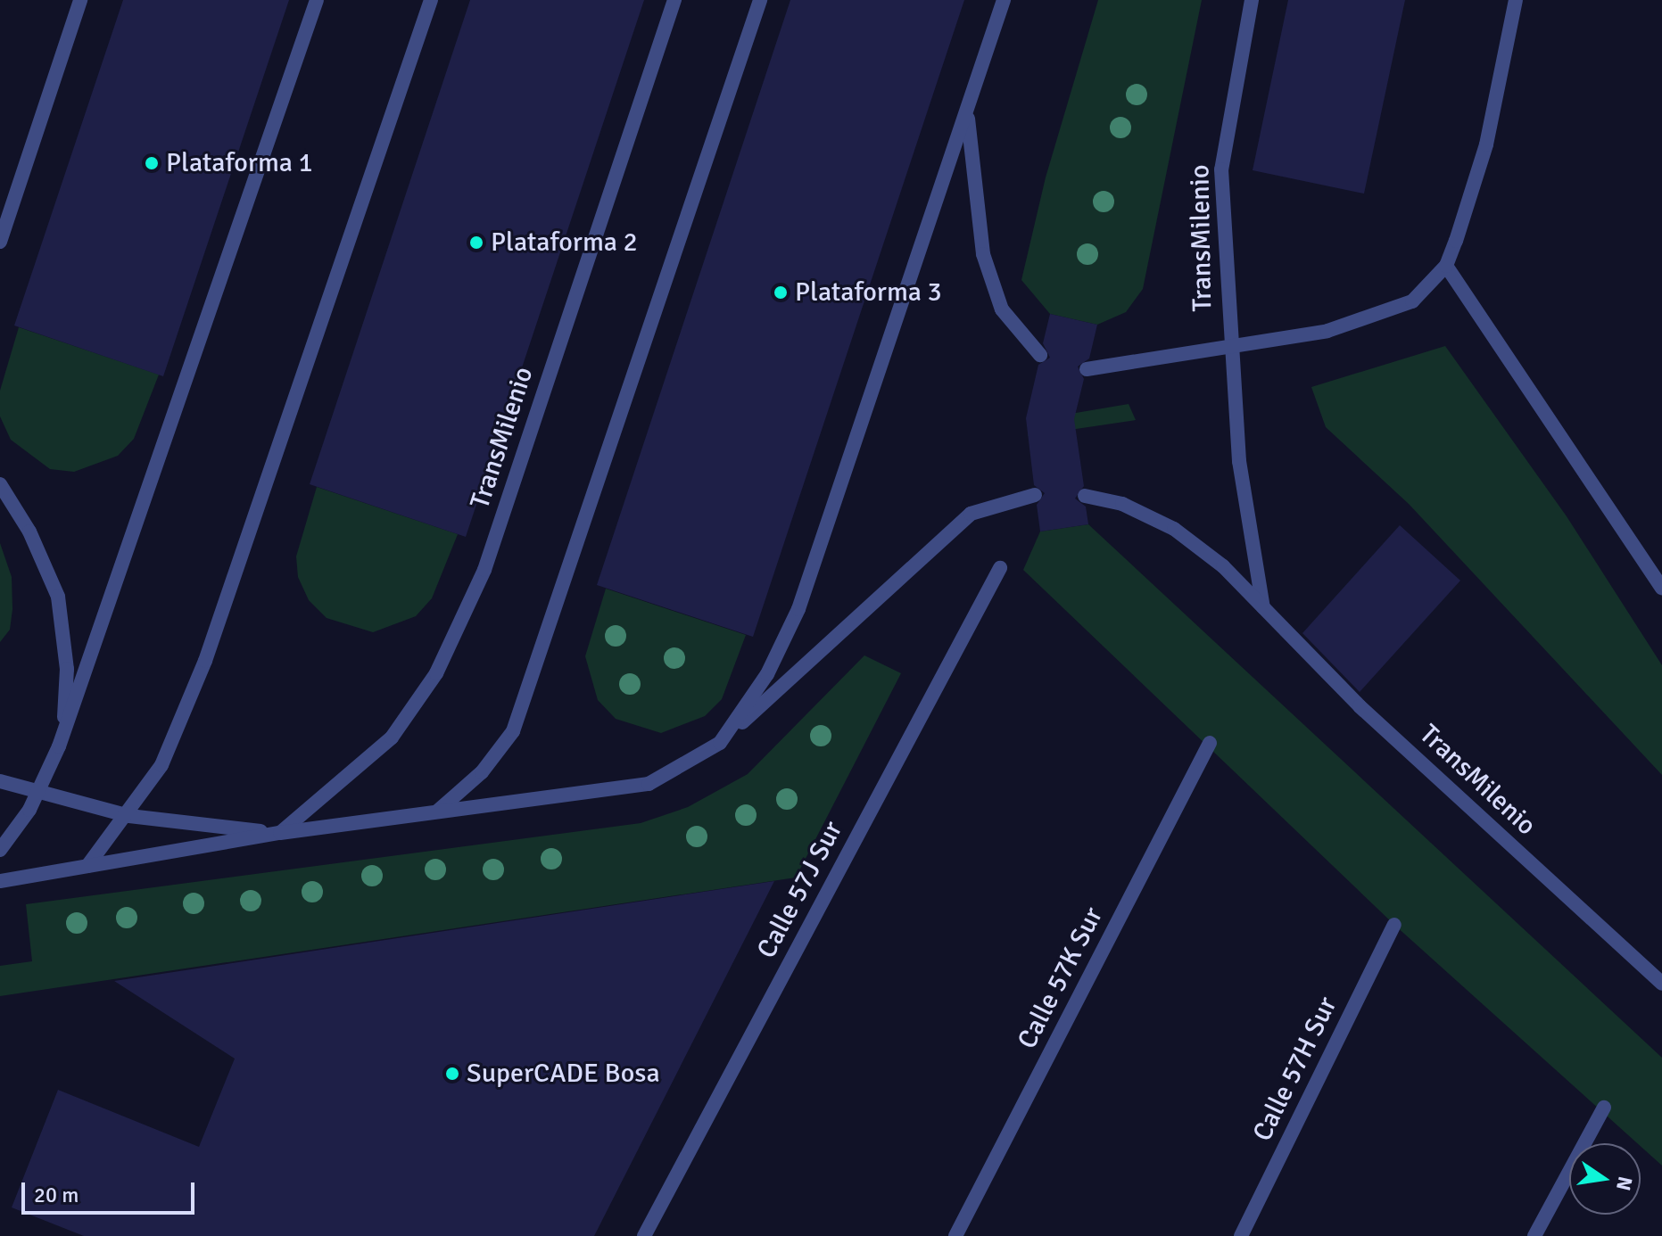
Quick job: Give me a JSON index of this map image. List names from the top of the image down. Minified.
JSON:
{"streets":{"street":["TransMilenio","Calle 57J Sur","Calle 57K Sur","Calle 57H Sur"]},"places":["Plataforma 1","Plataforma 2","Plataforma 3","SuperCADE Bosa"],"scale_bar":"20 m","north":"right"}
